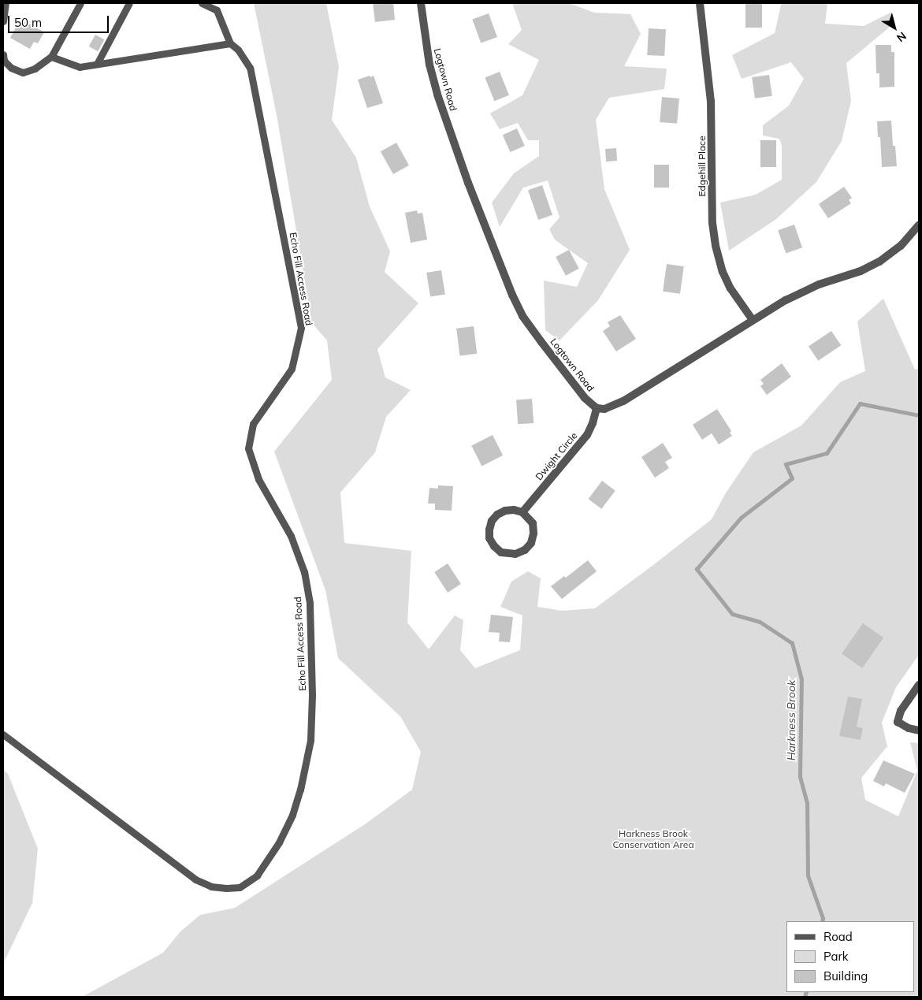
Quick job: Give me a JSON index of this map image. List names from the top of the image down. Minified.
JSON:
{"streets":{"street":["Logtown Road","Edgehill Place","Dwight Circle"],"lane":["Echo Fill Access Road"]},"crossings":[["Logtown Road","Dwight Circle"]],"water":["Harkness Brook"],"parks":["Harkness Brook Conservation Area"],"legend":["Road","Park","Building"],"scale_bar":"50 m","north":"bottom right"}
